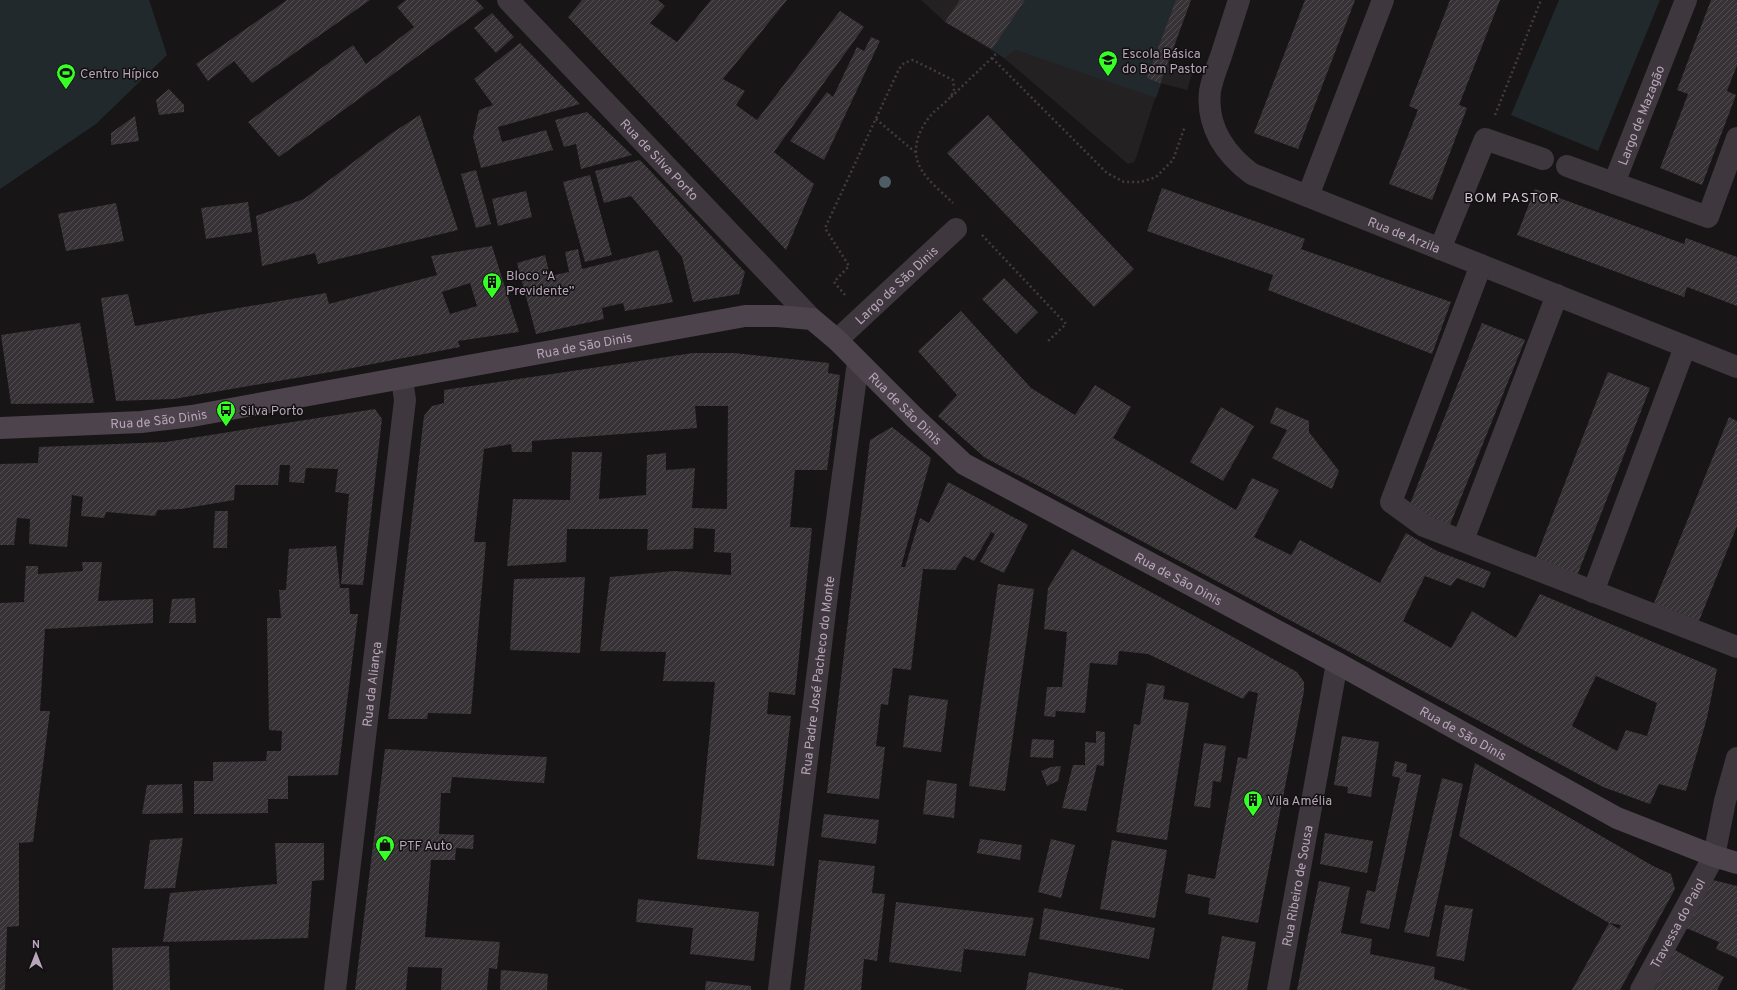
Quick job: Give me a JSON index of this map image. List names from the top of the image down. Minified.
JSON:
{"streets":{"street":["Largo de Mazagão","Rua de Silva Porto","Rua de Arzila","Largo de São Dinis","Rua de São Dinis","Rua Padre José Pacheco do Monte","Rua da Aliança","Rua Ribeiro de Sousa","Travessa do Paiol"]},"crossings":[["Rua de Silva Porto","Rua de São Dinis"],["Largo de São Dinis","Rua de São Dinis"],["Rua de São Dinis","Rua Padre José Pacheco do Monte"],["Rua de São Dinis","Rua da Aliança"],["Rua de São Dinis","Rua Ribeiro de Sousa"],["Rua de São Dinis","Travessa do Paiol"]],"districts":["BOM PASTOR"],"places":{"school or university":["Escola Básica do Bom Pastor"],"sports":["Centro Hípico"],"building":["Bloco “A Previdente”","Vila Amélia"],"bus stop":["Silva Porto"],"shop":["PTF Auto"]},"north":"top"}
